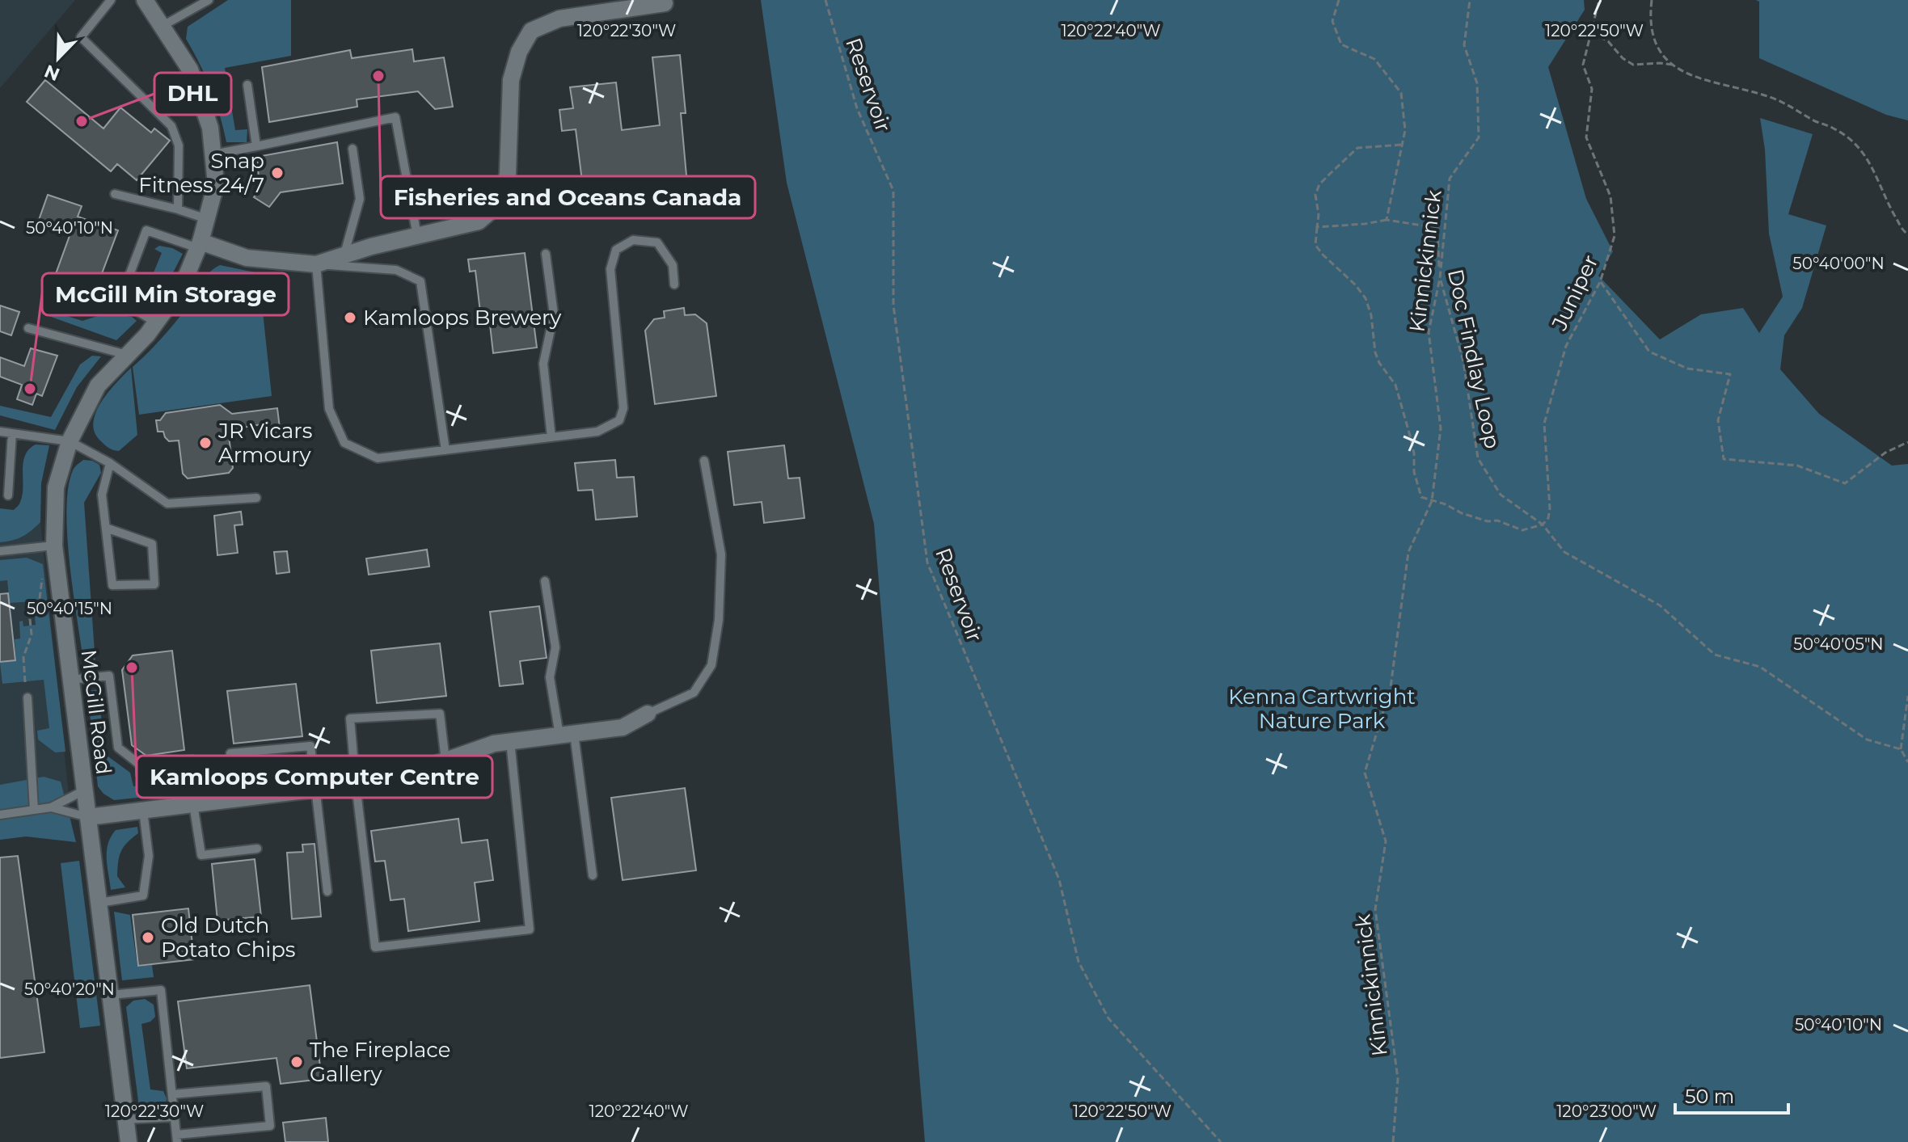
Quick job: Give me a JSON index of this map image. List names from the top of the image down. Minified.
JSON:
{"streets":{"street":["McGill Road"],"path":["Reservoir","Kinnickinnick","Juniper","Doc Findlay Loop"]},"crossings":[["Kinnickinnick","Doc Findlay Loop"],["Juniper","Doc Findlay Loop"]],"parks":["Kenna Cartwright Nature Park"],"places":["Fisheries and Oceans Canada","DHL","Snap Fitness 24/7","Kamloops Brewery","McGill Min Storage","JR Vicars Armoury","Kamloops Computer Centre","Old Dutch Potato Chips","The Fireplace Gallery"],"scale_bar":"50 m","north":"bottom left","coordinates":["120°22'30\"W","120°22'40\"W","120°22'50\"W","50°40'10\"N","50°40'00\"N","50°40'15\"N","50°40'05\"N","50°40'20\"N","120°23'00\"W"]}
